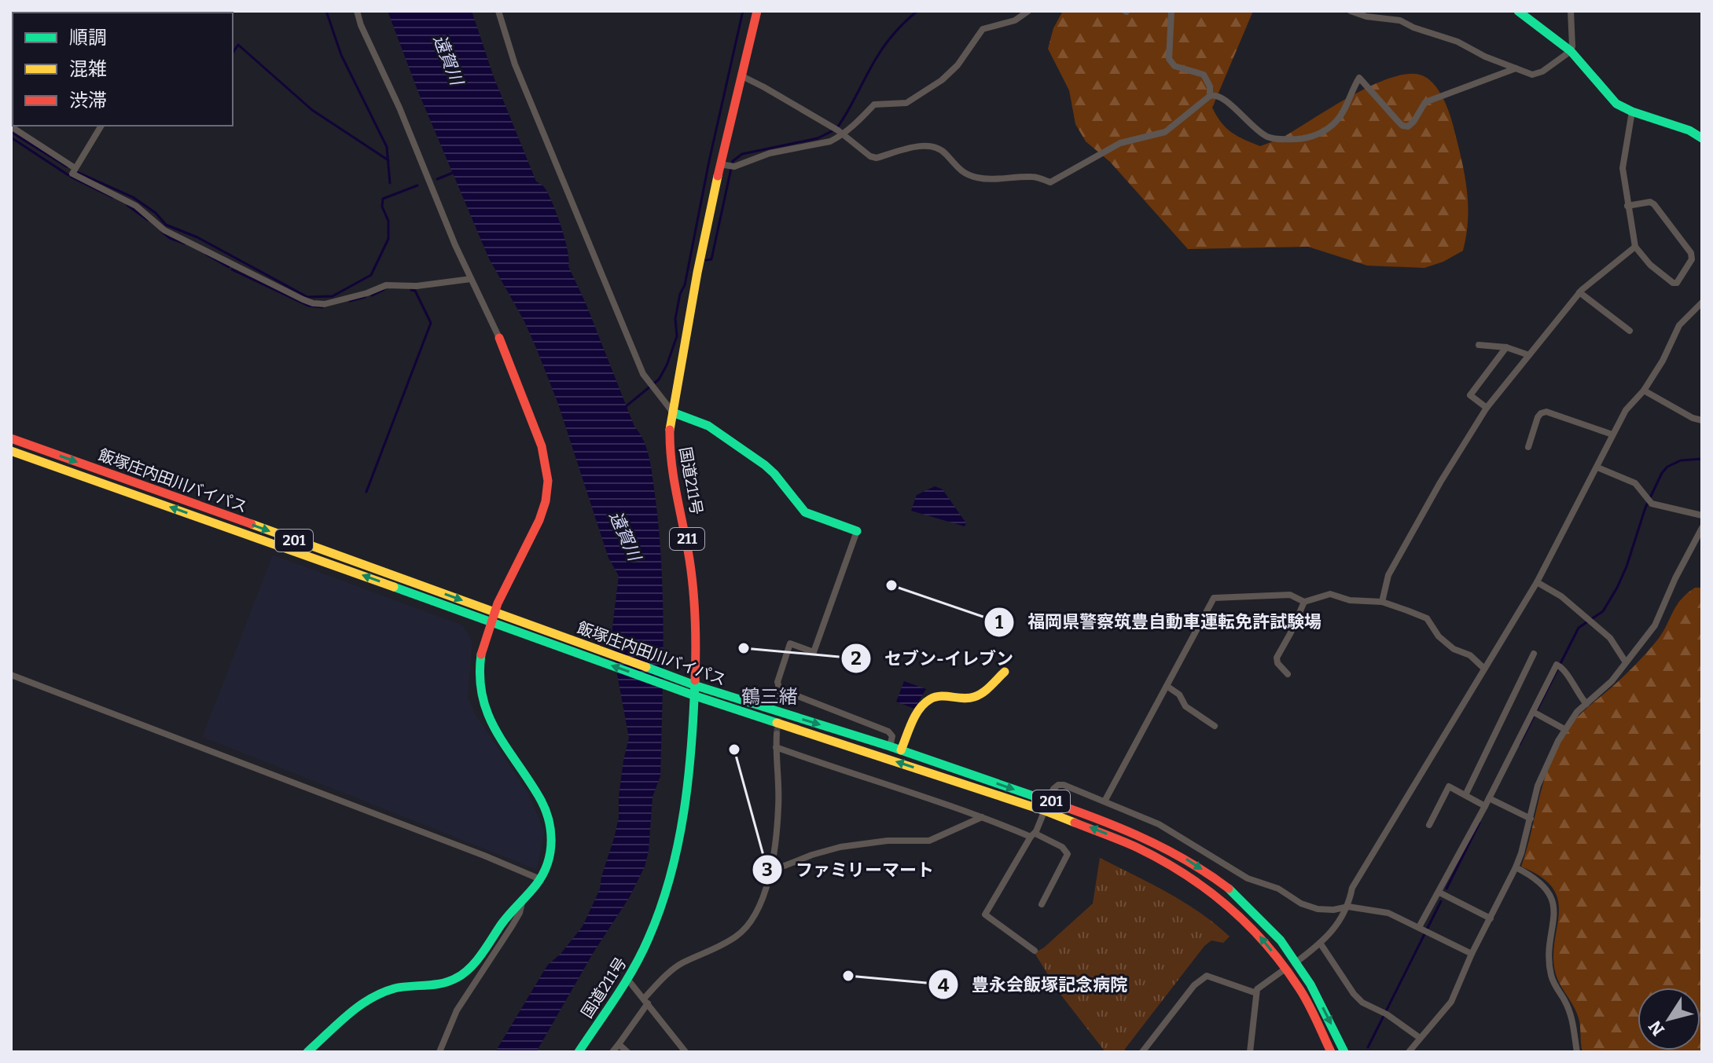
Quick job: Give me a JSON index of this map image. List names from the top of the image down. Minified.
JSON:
{"streets":{"main road":["飯塚庄内田川バイパス","国道211号","211","201"]},"crossings":[["飯塚庄内田川バイパス","国道211号"]],"districts":["鶴三緒"],"water":["遠賀川"],"places":["福岡県警察筑豊自動車運転免許試験場","セブン-イレブン","ファミリーマート","豊永会飯塚記念病院"],"legend":["順調","混雑","渋滞"],"north":"bottom left"}
